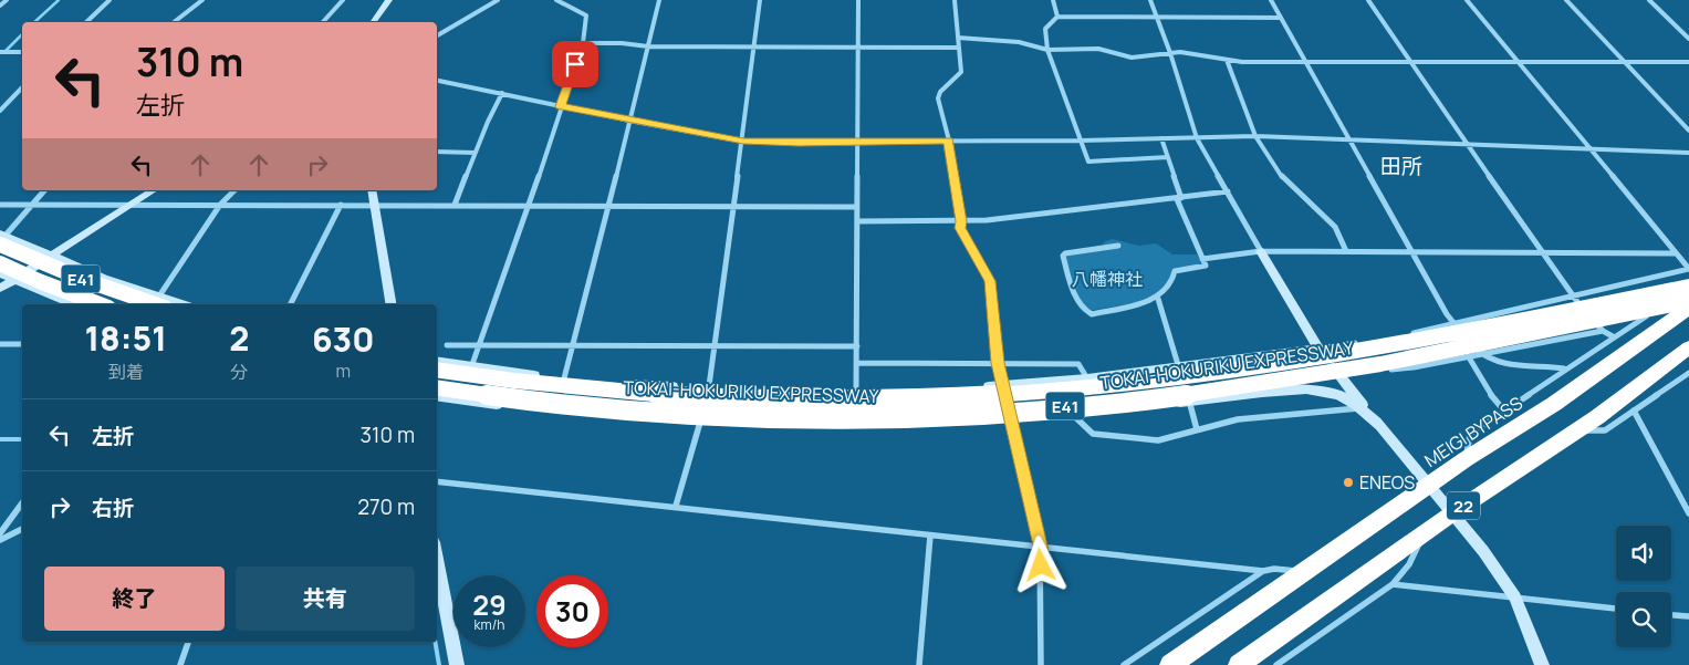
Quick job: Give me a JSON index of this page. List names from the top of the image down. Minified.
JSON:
{"streets":{"highway":["E41","TOKAI-HOKURIKU EXPRESSWAY","MEIGI BYPASS","22"]},"districts":["田所"],"parks":["八幡神社"],"places":["ENEOS"],"page":{"turn":["310 m","左折"],"eta":["18:51","到着","2","分","630","m"],"list":[{"name":"左折","value":"310 m"},{"name":"右折","value":"270 m"}],"buttons":["終了","共有"],"speed":"29 km/h","limit":"30"}}
